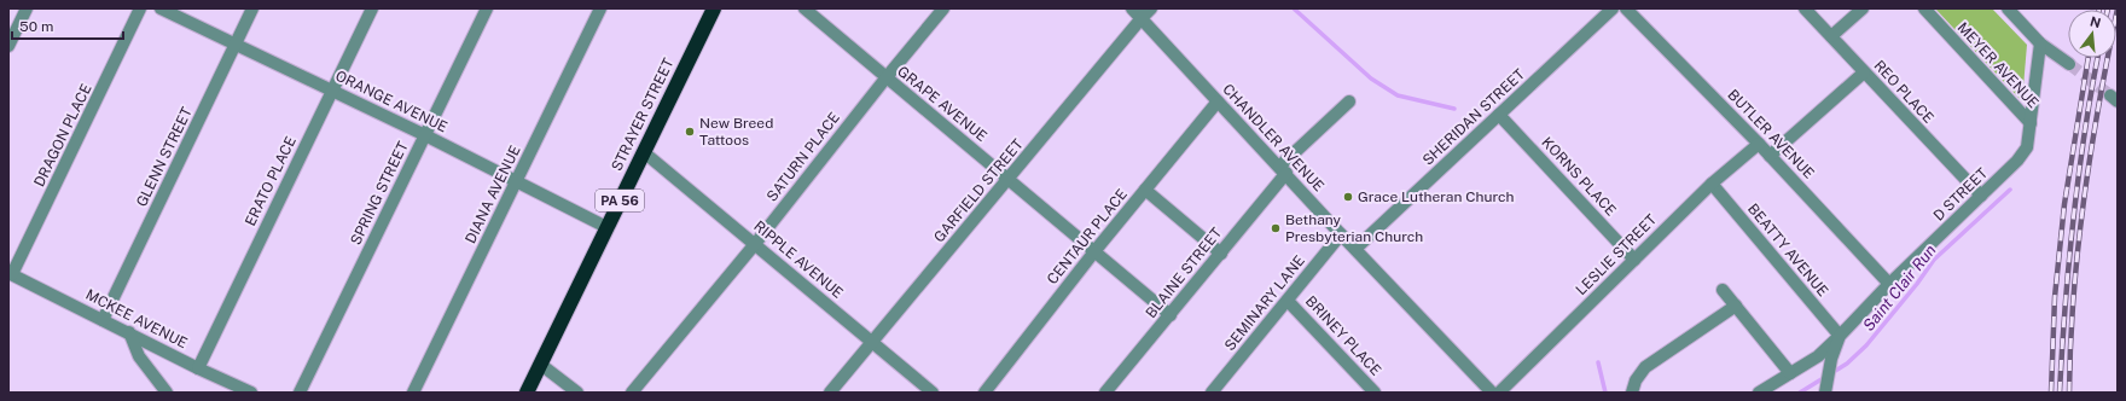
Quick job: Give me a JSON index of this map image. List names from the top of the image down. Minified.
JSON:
{"streets":{"highway":["STRAYER STREET","PA 56"],"street":["MEYER AVENUE","REO PLACE","ORANGE AVENUE","GRAPE AVENUE","SHERIDAN STREET","BUTLER AVENUE","DRAGON PLACE","CHANDLER AVENUE","GLENN STREET","SATURN PLACE","KORNS PLACE","ERATO PLACE","GARFIELD STREET","SPRING STREET","DIANA AVENUE","D STREET","CENTAUR PLACE","BEATTY AVENUE","LESLIE STREET","RIPPLE AVENUE","BLAINE STREET","SEMINARY LANE","MCKEE AVENUE","BRINEY PLACE"]},"crossings":[["MEYER AVENUE","D STREET"],["REO PLACE","D STREET"],["ORANGE AVENUE","STRAYER STREET"],["ORANGE AVENUE","GLENN STREET"],["ORANGE AVENUE","ERATO PLACE"],["ORANGE AVENUE","SPRING STREET"],["ORANGE AVENUE","DIANA AVENUE"],["GRAPE AVENUE","SATURN PLACE"],["GRAPE AVENUE","GARFIELD STREET"],["GRAPE AVENUE","CENTAUR PLACE"],["GRAPE AVENUE","BLAINE STREET"],["STRAYER STREET","RIPPLE AVENUE"],["SHERIDAN STREET","CHANDLER AVENUE"],["SHERIDAN STREET","KORNS PLACE"],["BUTLER AVENUE","D STREET"],["BUTLER AVENUE","LESLIE STREET"],["DRAGON PLACE","MCKEE AVENUE"],["CHANDLER AVENUE","GARFIELD STREET"],["CHANDLER AVENUE","CENTAUR PLACE"],["CHANDLER AVENUE","BLAINE STREET"],["CHANDLER AVENUE","SEMINARY LANE"],["GLENN STREET","MCKEE AVENUE"],["SATURN PLACE","RIPPLE AVENUE"],["KORNS PLACE","LESLIE STREET"],["ERATO PLACE","MCKEE AVENUE"],["GARFIELD STREET","RIPPLE AVENUE"],["D STREET","BEATTY AVENUE"],["BEATTY AVENUE","LESLIE STREET"],["SEMINARY LANE","BRINEY PLACE"]],"water":["Saint Clair Run"],"places":["New Breed Tattoos","Grace Lutheran Church","Bethany Presbyterian Church"],"scale_bar":"50 m","north":"top"}
